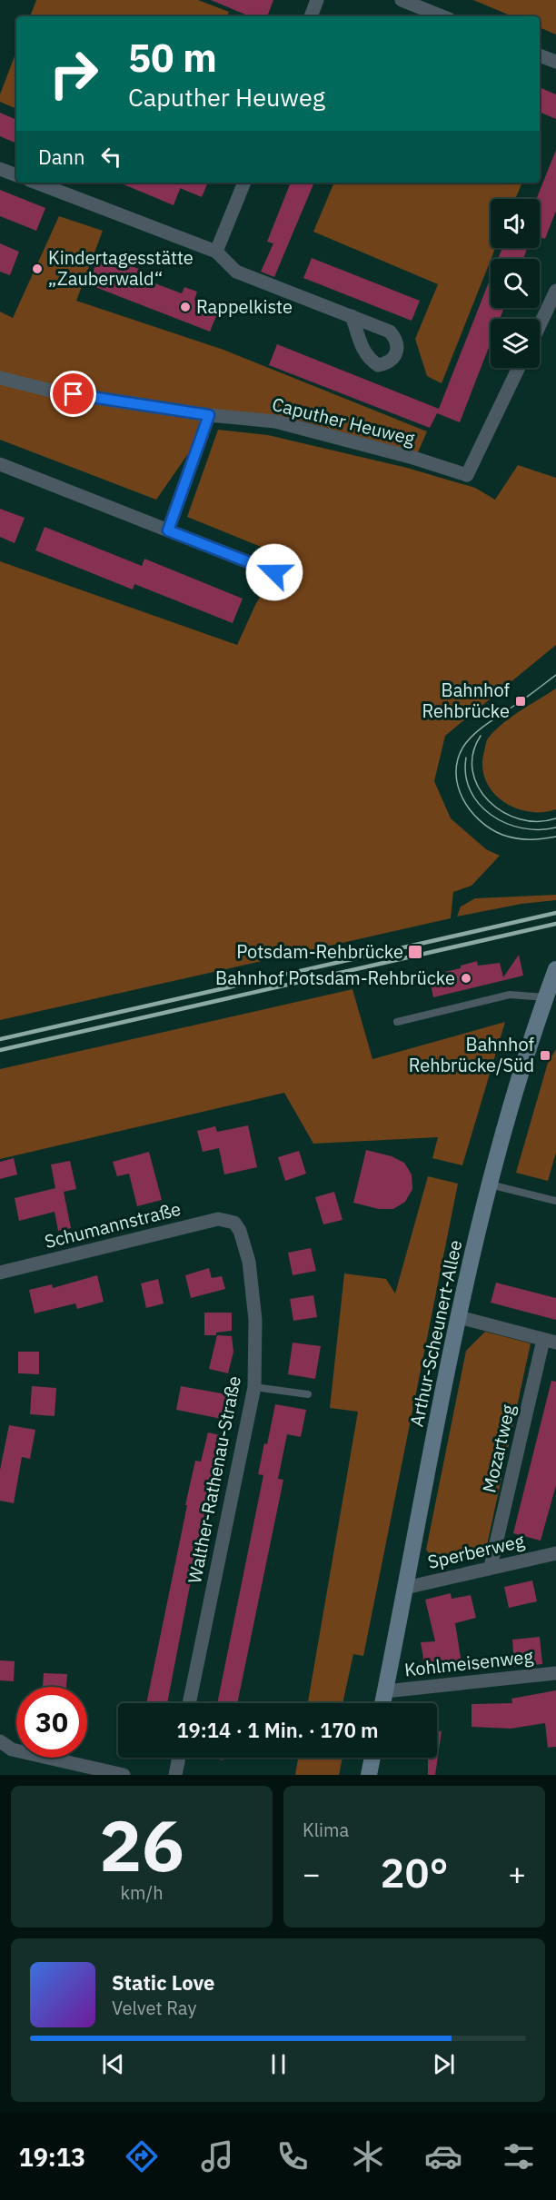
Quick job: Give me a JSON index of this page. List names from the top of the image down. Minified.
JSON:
{"streets":{"main road":["Arthur-Scheunert-Allee"],"street":["Caputher Heuweg","Schumannstraße","Mozartweg","Walther-Rathenau-Straße","Sperberweg","Kohlmeisenweg"]},"crossings":[["Schumannstraße","Walther-Rathenau-Straße"],["Arthur-Scheunert-Allee","Sperberweg"],["Arthur-Scheunert-Allee","Kohlmeisenweg"],["Mozartweg","Sperberweg"]],"places":{"other":["Kindertagesstätte „Zauberwald“","Rappelkiste","Bahnhof Potsdam-Rehbrücke"],"transit":["Bahnhof Rehbrücke","Potsdam-Rehbrücke","Bahnhof Rehbrücke/Süd"]},"page":{"turn":["50 m","Caputher Heuweg"],"then":"Dann","limit":"30","trip":"19:14 · 1 Min. · 170 m","tile":[["26","km/h"],"Klima"],"heat":["−","20°","+"],"song":["Static Love","Velvet Ray"],"tabs":"19:13"}}
